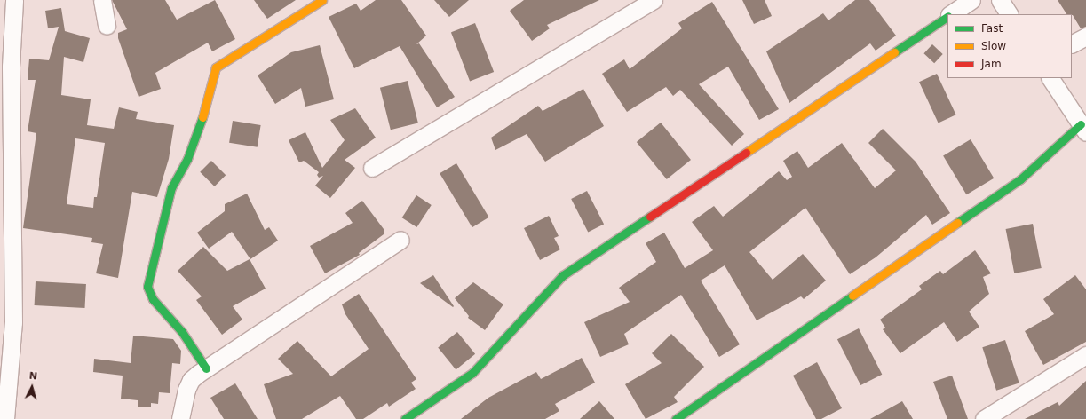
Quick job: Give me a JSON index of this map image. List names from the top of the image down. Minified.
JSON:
{"legend":["Fast","Slow","Jam"],"north":"top"}
